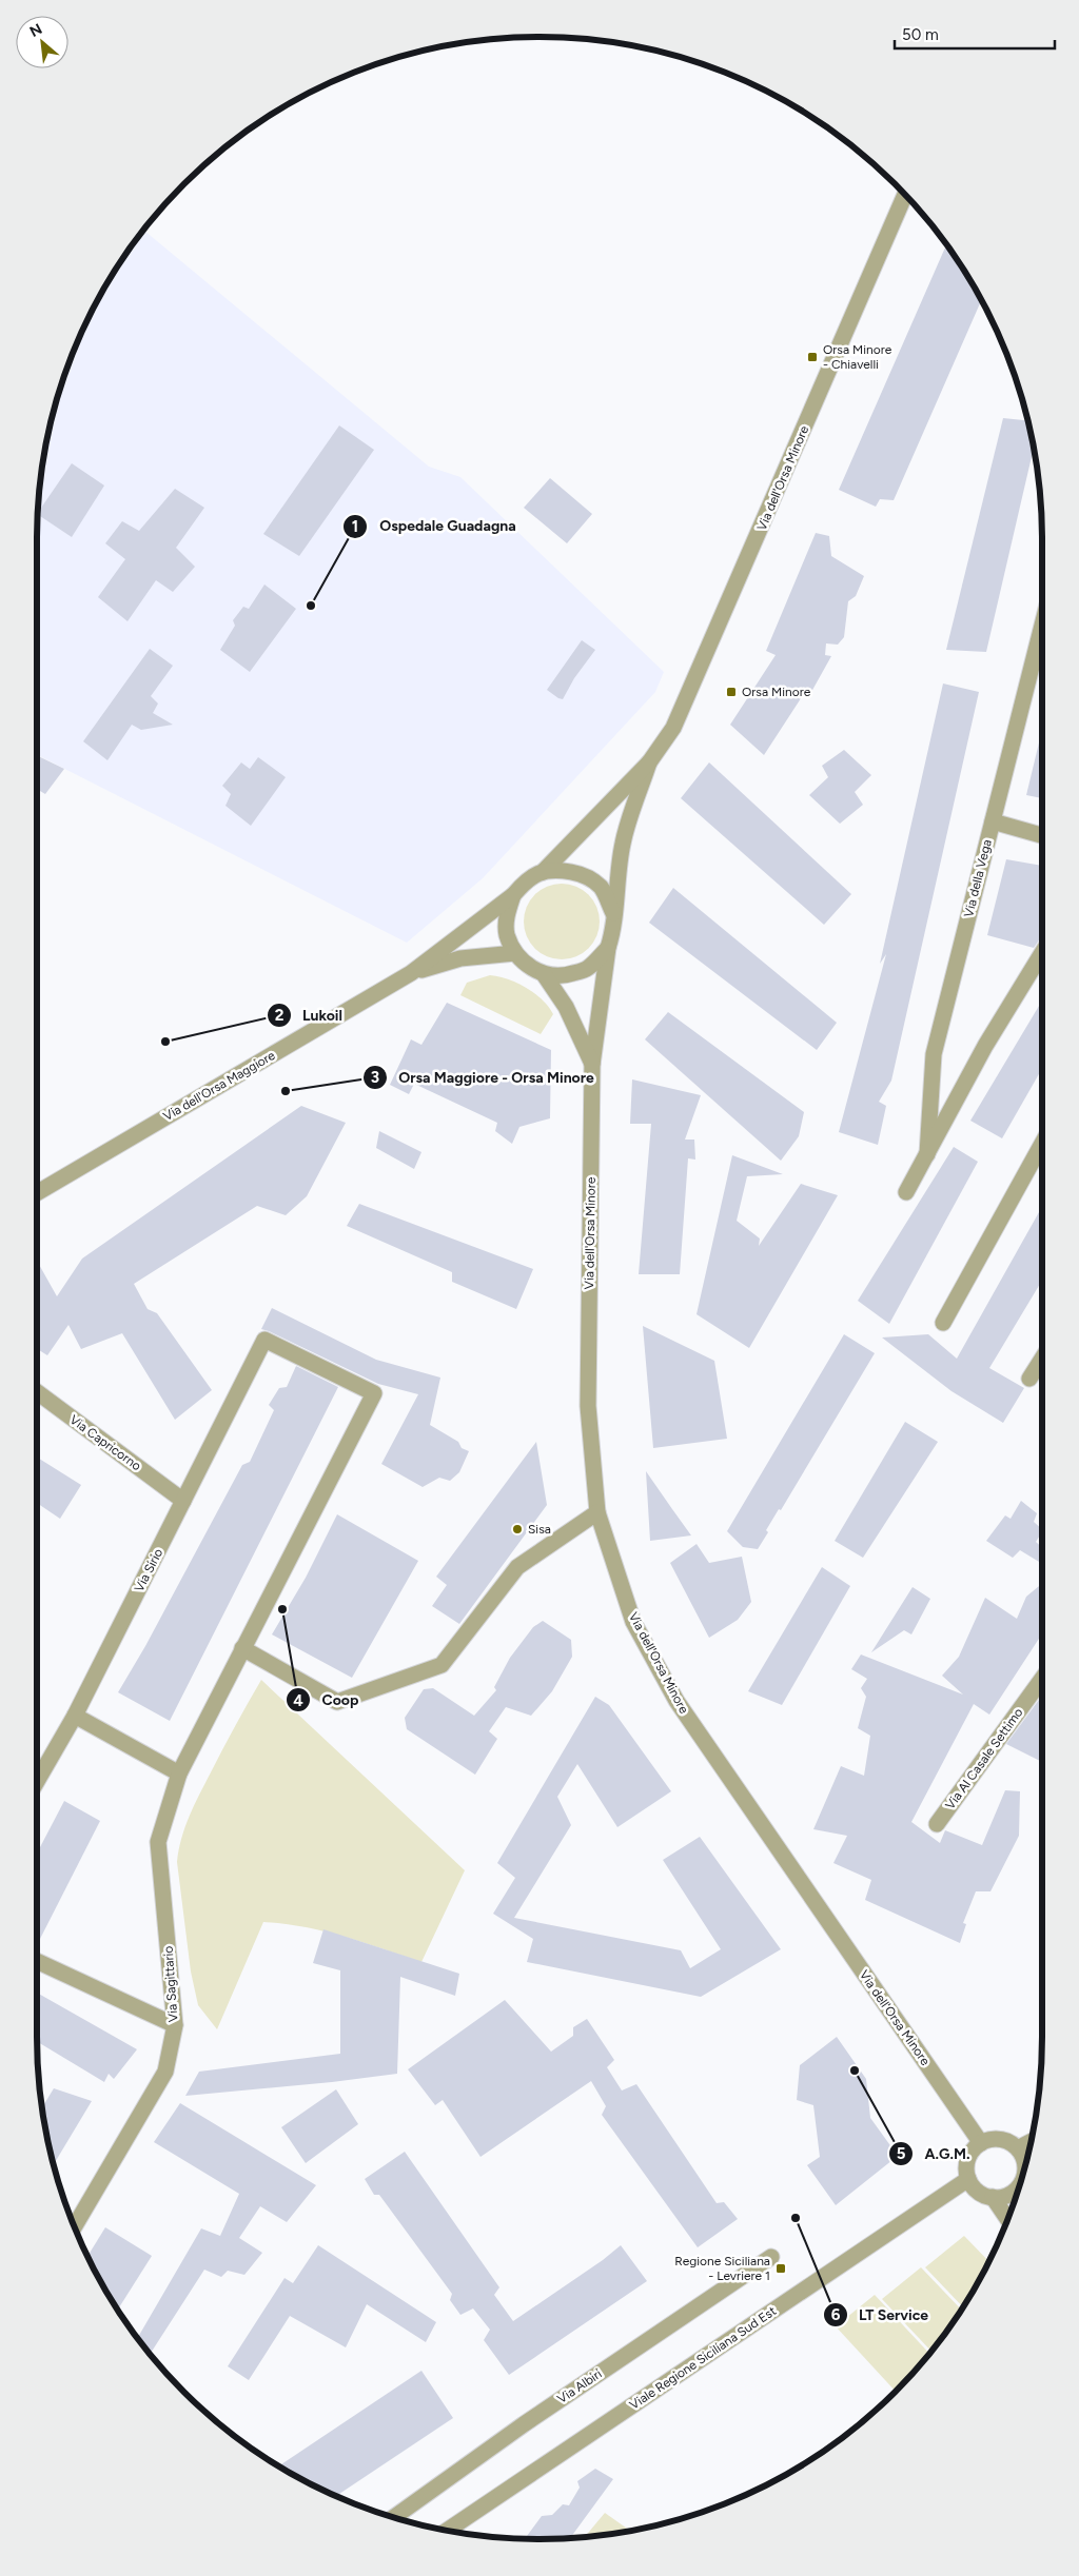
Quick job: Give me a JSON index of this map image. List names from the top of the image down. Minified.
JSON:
{"streets":{"street":["Via dell'Orsa Minore","Via della Vega","Via dell'Orsa Maggiore","Via Capricorno","Via Sirio","Via Al Casale Settimo","Via Sagittario","Viale Regione Siciliana Sud Est","Via Albiri"]},"crossings":[["Via Capricorno","Via Sirio"],["Via Sirio","Via Sagittario"]],"places":{"transit":["Orsa Minore - Chiavelli","Orsa Minore","Regione Siciliana - Levriere 1"],"other":["Ospedale Guadagna","Lukoil","Orsa Maggiore - Orsa Minore","Sisa","Coop","A.G.M.","LT Service"]},"scale_bar":"50 m","north":"top left"}
